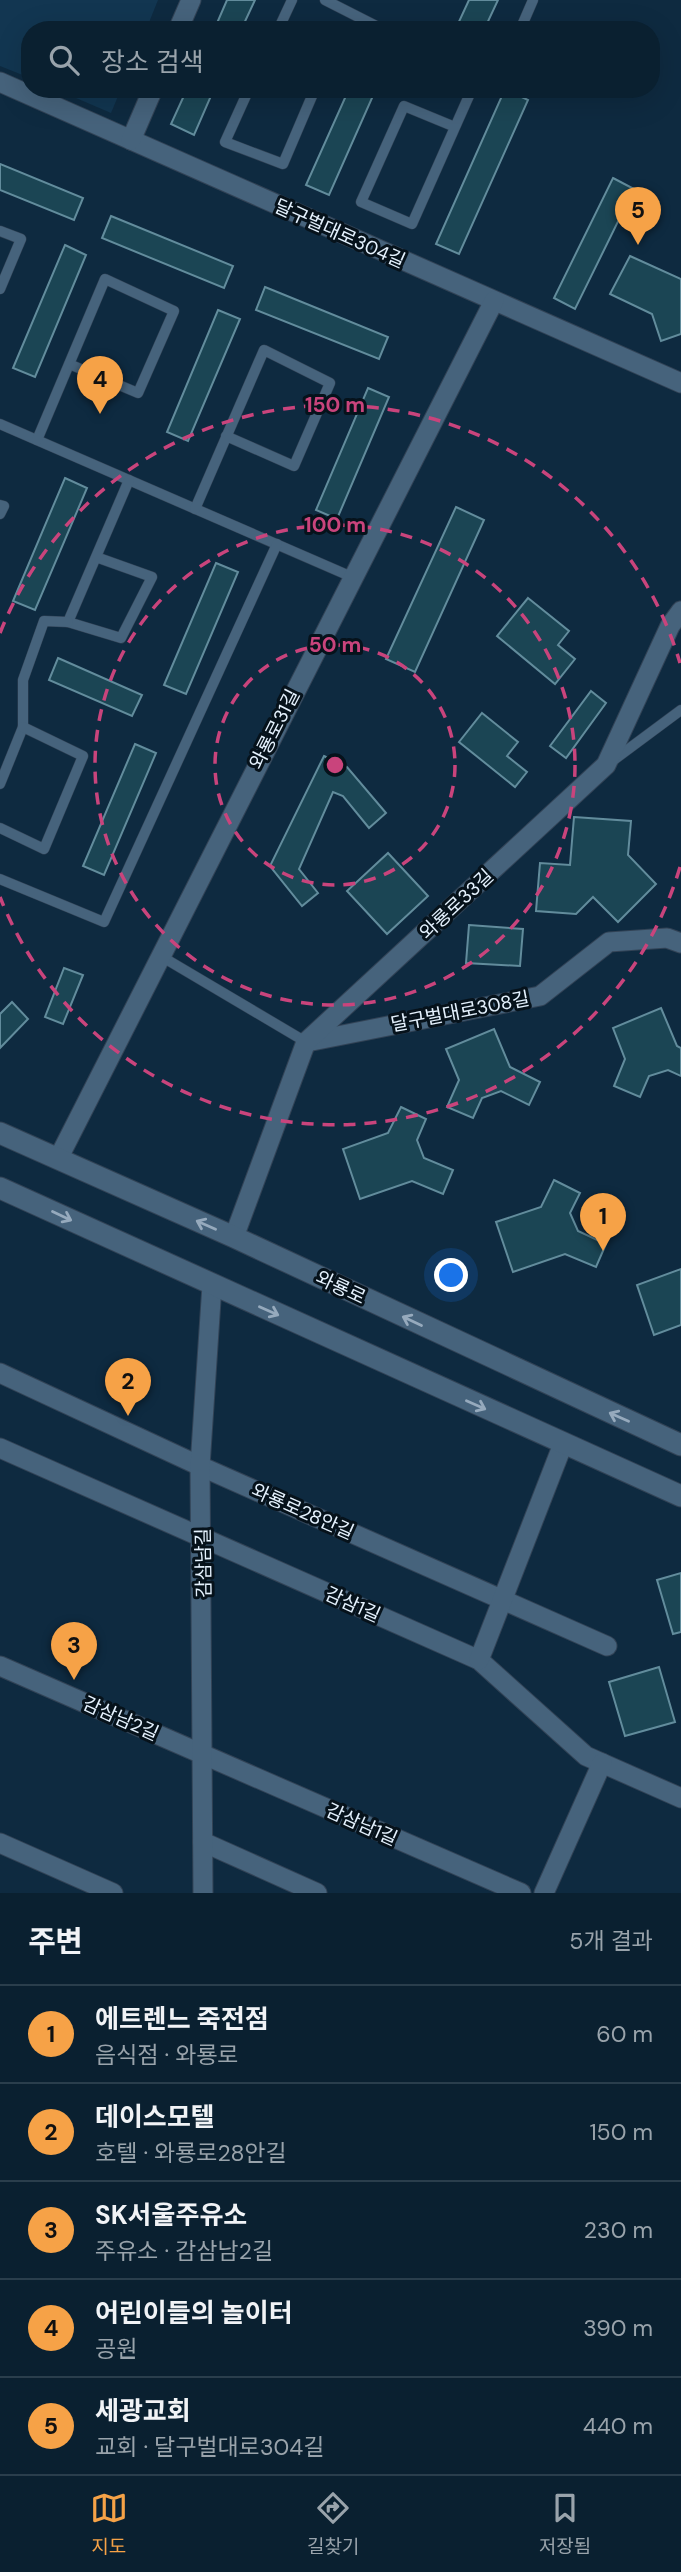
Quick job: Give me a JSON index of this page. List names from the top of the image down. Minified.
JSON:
{"streets":{"main road":["와룡로"],"street":["달구벌대로304길","와룡로31길","와룡로33길","달구벌대로308길","와룡로28안길","감삼남길","감삼1길","감삼남2길","감삼남1길"]},"crossings":[["달구벌대로304길","와룡로31길"],["와룡로31길","와룡로"],["와룡로33길","달구벌대로308길"],["와룡로33길","와룡로"],["와룡로28안길","감삼남길"],["감삼남길","감삼1길"],["감삼남길","감삼남2길"],["감삼남길","감삼남1길"],["감삼남2길","감삼남1길"]],"page":{"search":"장소 검색","pins":["5","4","1","2","3"],"heading":["주변","5개 결과"],"list":[{"mark":"1","name":"에트렌느 죽전점","note":"음식점 · 와룡로","value":"60 m"},{"mark":"2","name":"데이스모텔","note":"호텔 · 와룡로28안길","value":"150 m"},{"mark":"3","name":"SK서울주유소","note":"주유소 · 감삼남2길","value":"230 m"},{"mark":"4","name":"어린이들의 놀이터","note":"공원","value":"390 m"},{"mark":"5","name":"세광교회","note":"교회 · 달구벌대로304길","value":"440 m"}],"nav":["지도","길찾기","저장됨"]},"rings":["150 m","100 m","50 m"]}
